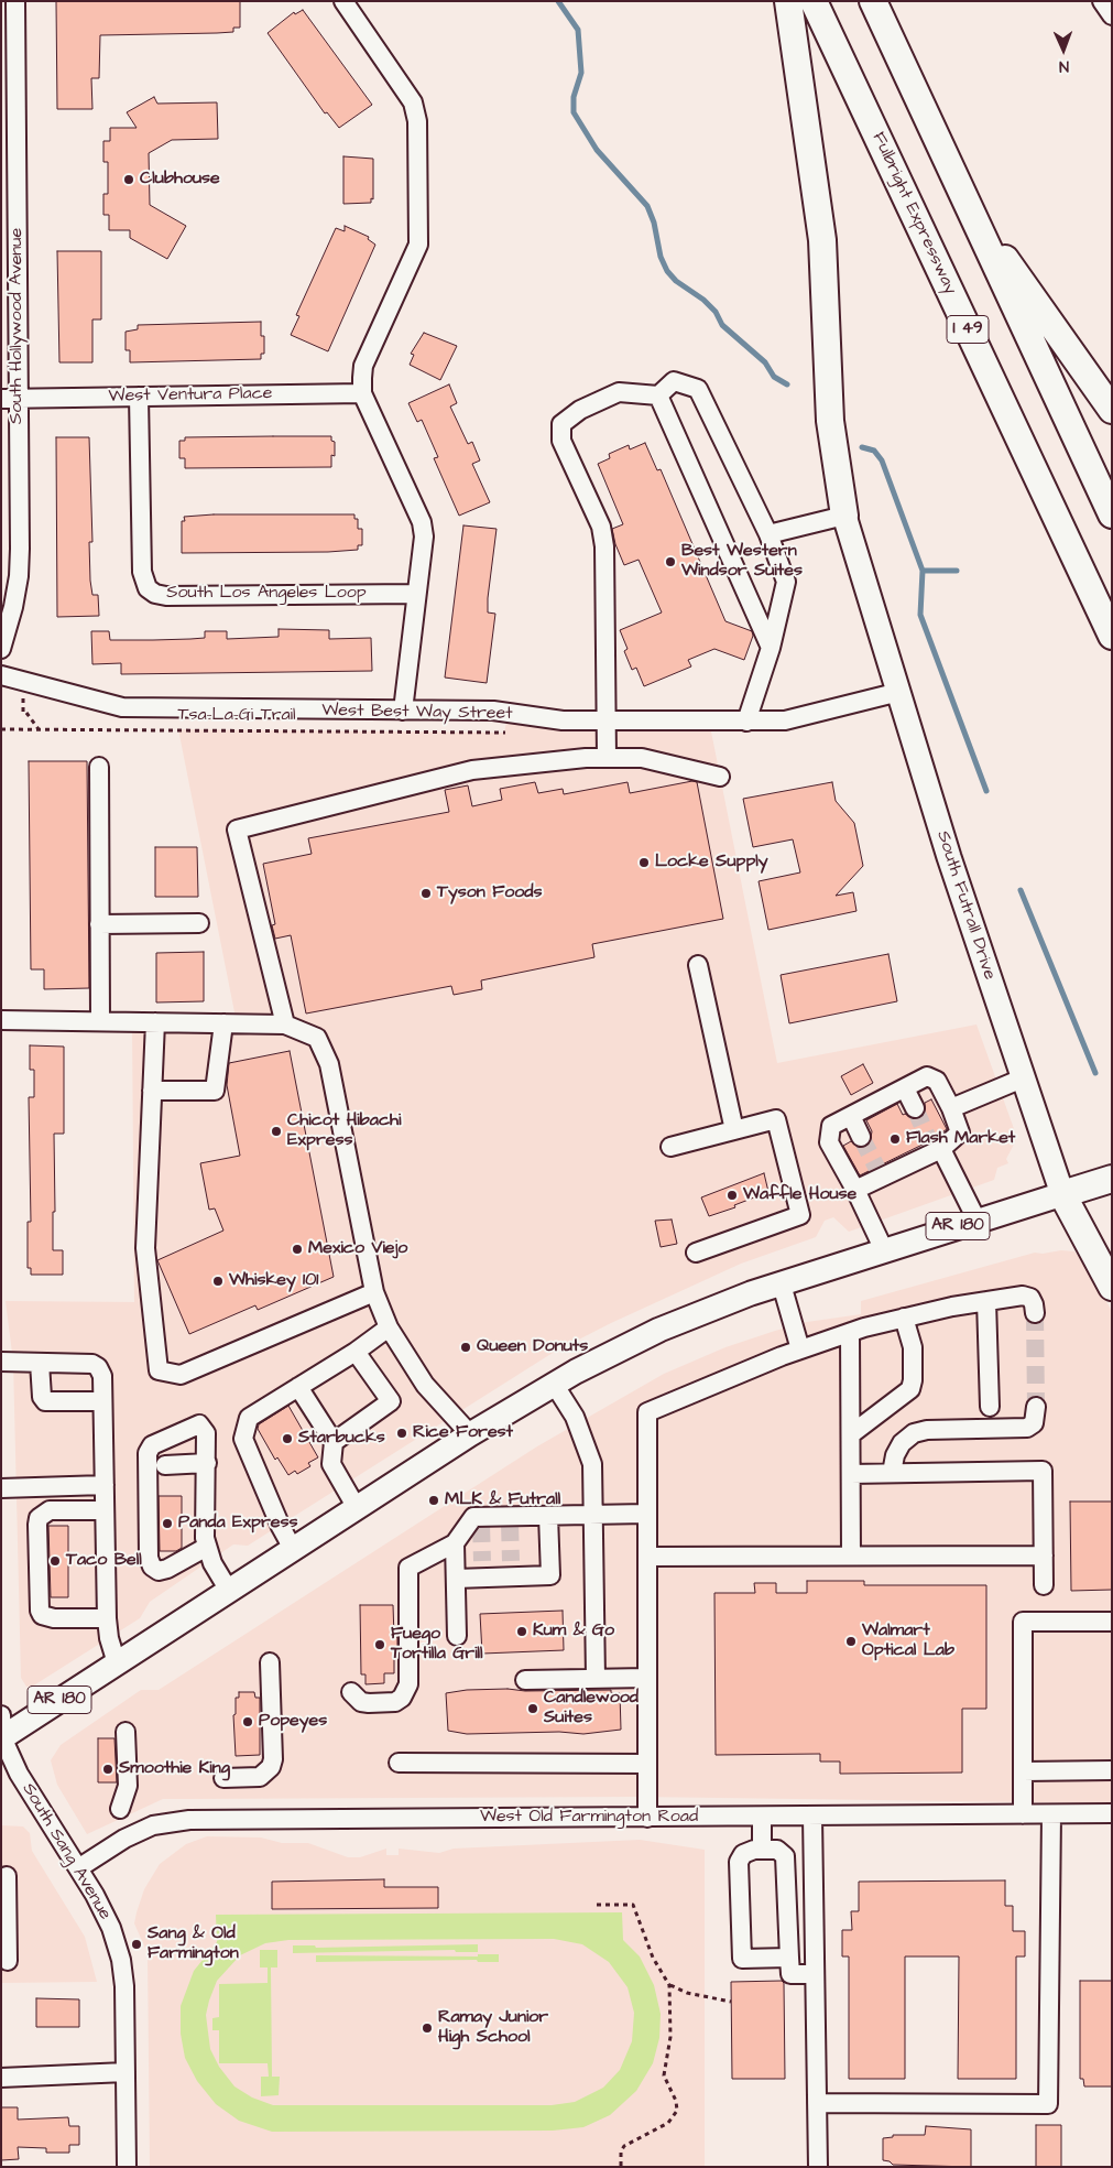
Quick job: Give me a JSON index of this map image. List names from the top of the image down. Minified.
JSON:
{"streets":{"highway":["Fulbright Expressway","I 49","South Futrall Drive"],"main road":["AR 180"],"street":["South Hollywood Avenue","West Ventura Place","South Los Angeles Loop","West Best Way Street","West Old Farmington Road","South Sang Avenue"],"path":["Tsa-La-Gi Trail"]},"crossings":[["South Hollywood Avenue","West Ventura Place"],["West Ventura Place","South Los Angeles Loop"],["West Best Way Street","South Futrall Drive"],["South Futrall Drive","AR 180"],["AR 180","South Sang Avenue"],["West Old Farmington Road","South Sang Avenue"]],"places":["Clubhouse","Best Western Windsor Suites","Locke Supply","Tyson Foods","Chicot Hibachi Express","Flash Market","Waffle House","Mexico Viejo","Whiskey 101","Queen Donuts","Rice Forest","Starbucks","MLK & Futrall","Panda Express","Taco Bell","Kum & Go","Walmart Optical Lab","Fuego Tortilla Grill","Candlewood Suites","Popeyes","Smoothie King","Sang & Old Farmington","Ramay Junior High School"],"north":"bottom"}
